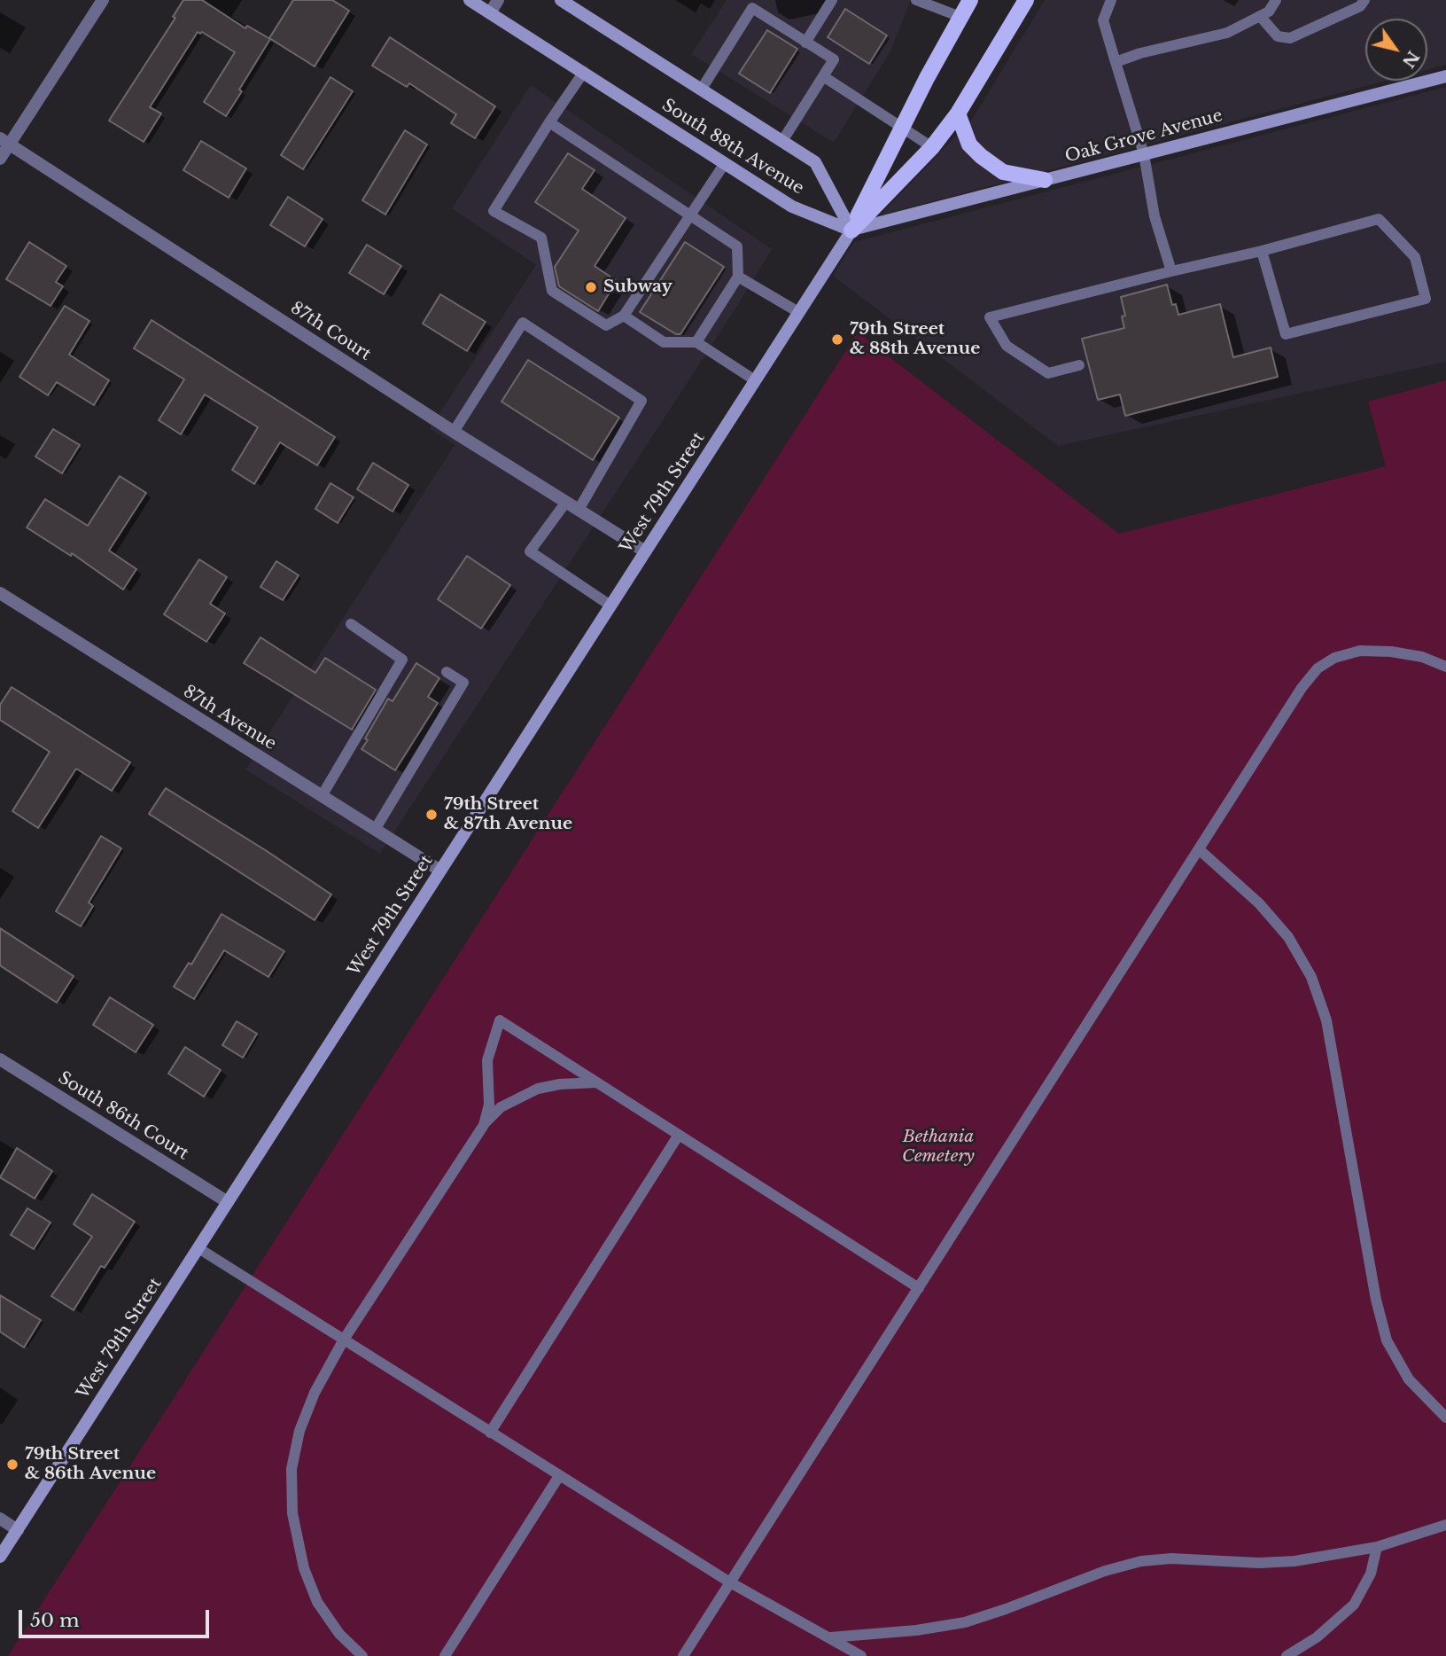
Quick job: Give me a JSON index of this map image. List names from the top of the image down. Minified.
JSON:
{"streets":{"main road":["Oak Grove Avenue","South 88th Avenue","West 79th Street"],"street":["87th Court","87th Avenue","South 86th Court"]},"crossings":[["Oak Grove Avenue","South 88th Avenue"],["Oak Grove Avenue","West 79th Street"],["South 88th Avenue","West 79th Street"],["87th Court","West 79th Street"],["West 79th Street","87th Avenue"],["West 79th Street","South 86th Court"]],"parks":["Bethania Cemetery"],"places":["Subway","79th Street & 88th Avenue","79th Street & 87th Avenue","79th Street & 86th Avenue"],"scale_bar":"50 m","north":"bottom right"}
